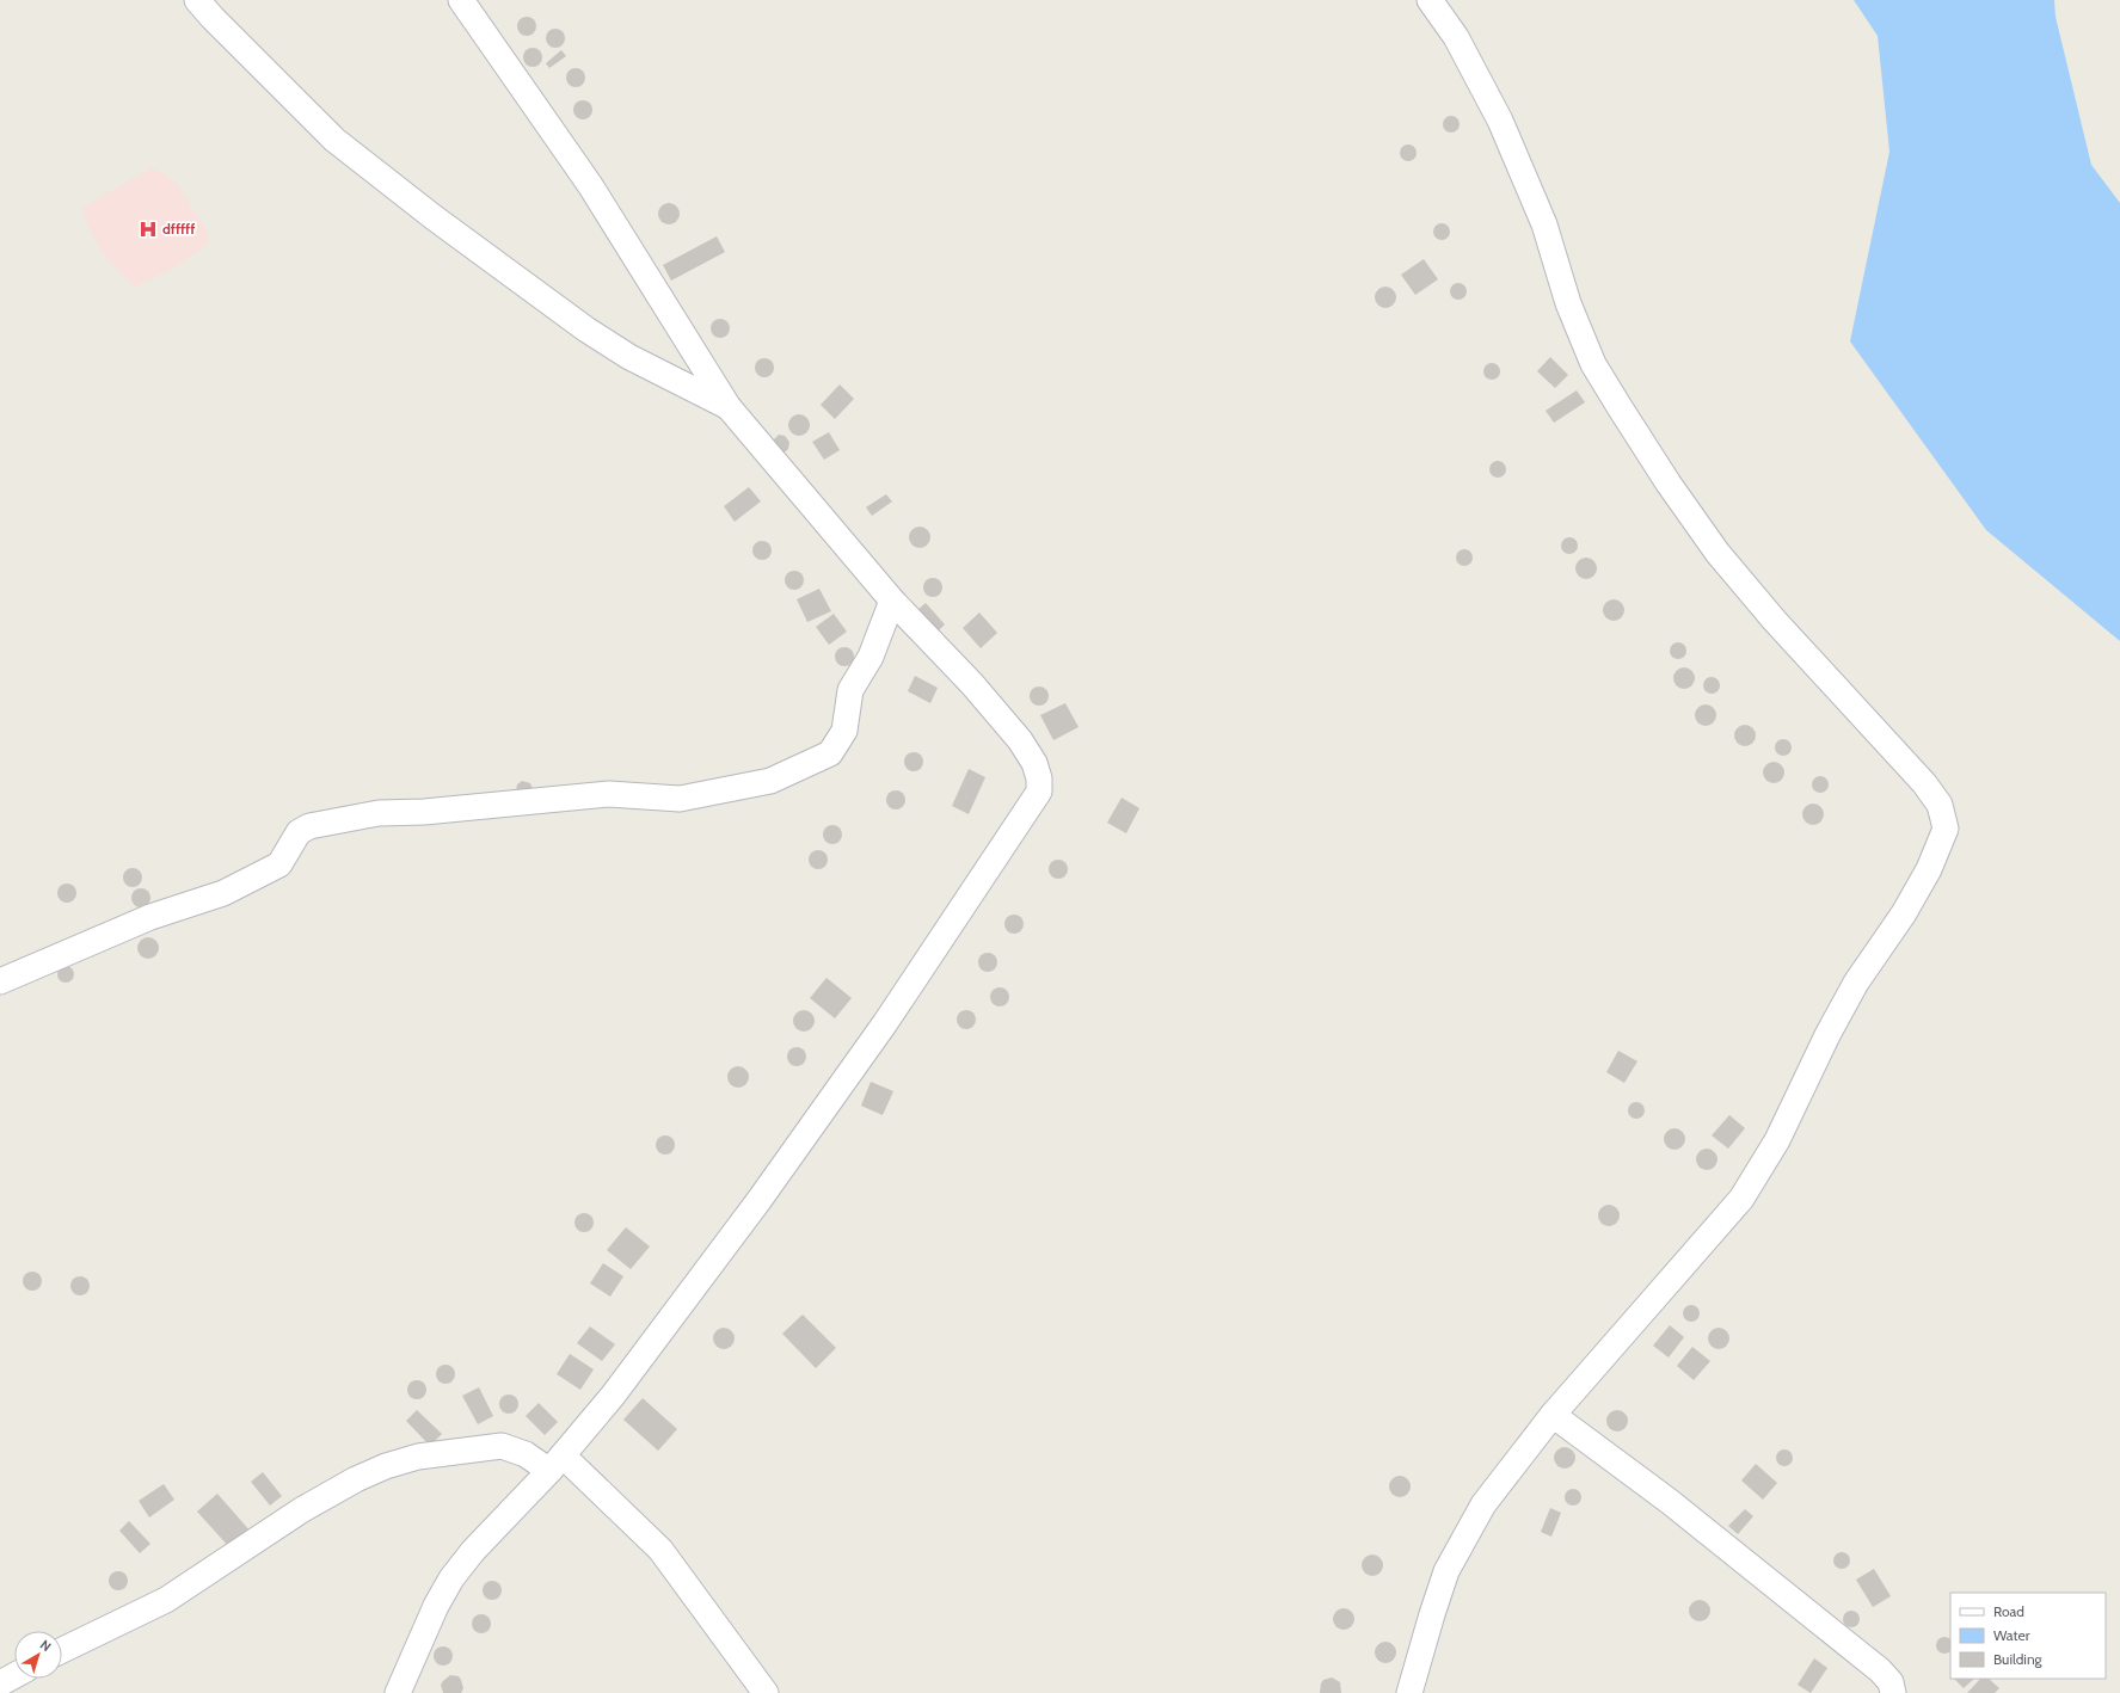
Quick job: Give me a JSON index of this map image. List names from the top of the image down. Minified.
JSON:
{"places":{"hospital":["dfffff"]},"legend":["Road","Water","Building"],"north":"top right"}
